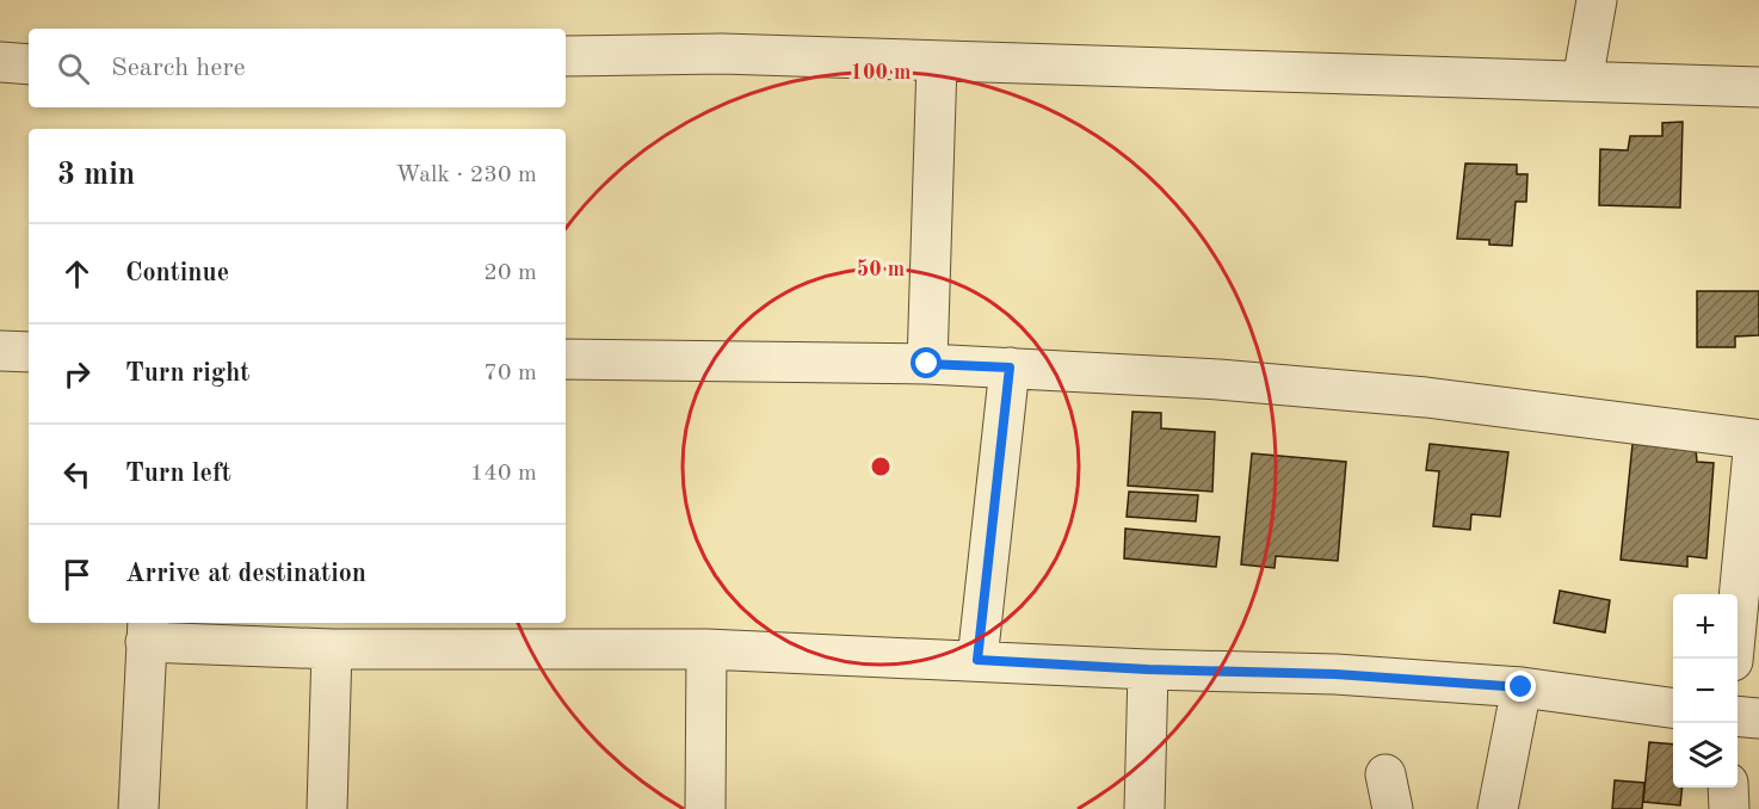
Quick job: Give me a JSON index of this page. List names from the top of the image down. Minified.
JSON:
{"page":{"search":"Search here","heading":["3 min","Walk · 230 m"],"list":[["Continue","20 m"],["Turn right","70 m"],["Turn left","140 m"],"Arrive at destination"],"map_buttons":["+","−"]},"rings":["100 m","50 m"]}
